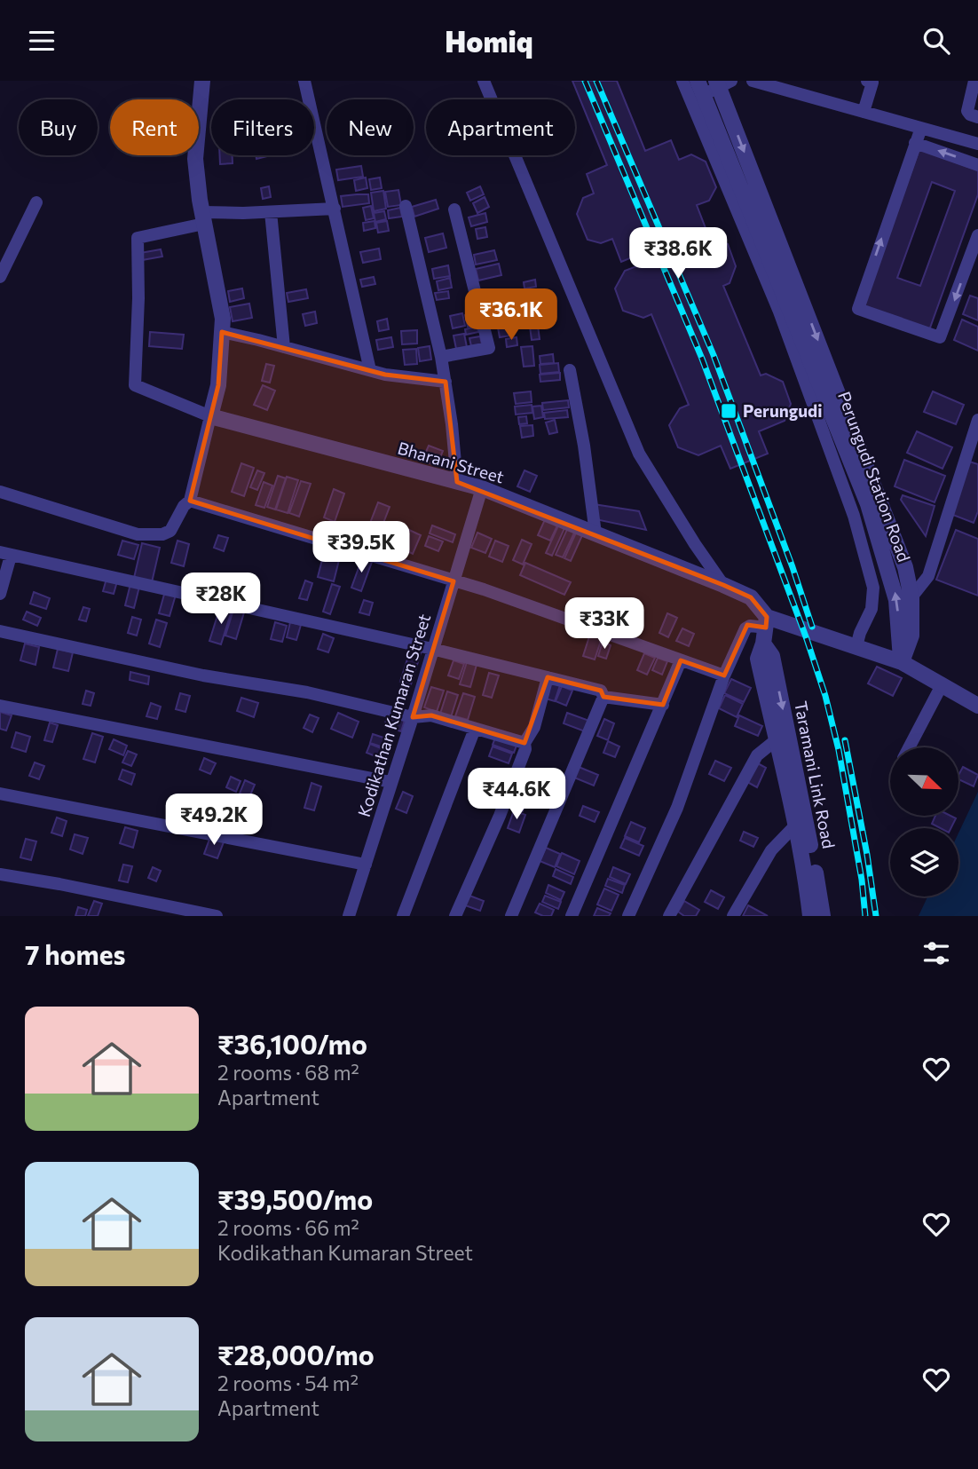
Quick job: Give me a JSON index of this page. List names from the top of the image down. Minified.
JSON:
{"streets":{"street":["Bharani Street","Perungudi Station Road","Kodikathan Kumaran Street","Taramani Link Road"]},"crossings":[["Bharani Street","Perungudi Station Road"],["Bharani Street","Kodikathan Kumaran Street"],["Bharani Street","Taramani Link Road"]],"places":{"transit":["Perungudi"]},"north":"bottom right","page":{"header":"Homiq","chip":["Buy","Rent","Filters","New","Apartment"],"price":["₹38.6K","₹36.1K","₹39.5K","₹28K","₹33K","₹44.6K","₹49.2K"],"heading":"7 homes","list":[{"name":"₹36,100/mo","note":"2 rooms · 68 m² · Apartment"},{"name":"₹39,500/mo","note":"2 rooms · 66 m² · Kodikathan Kumaran Street"},{"name":"₹28,000/mo","note":"2 rooms · 54 m² · Apartment"}]}}
